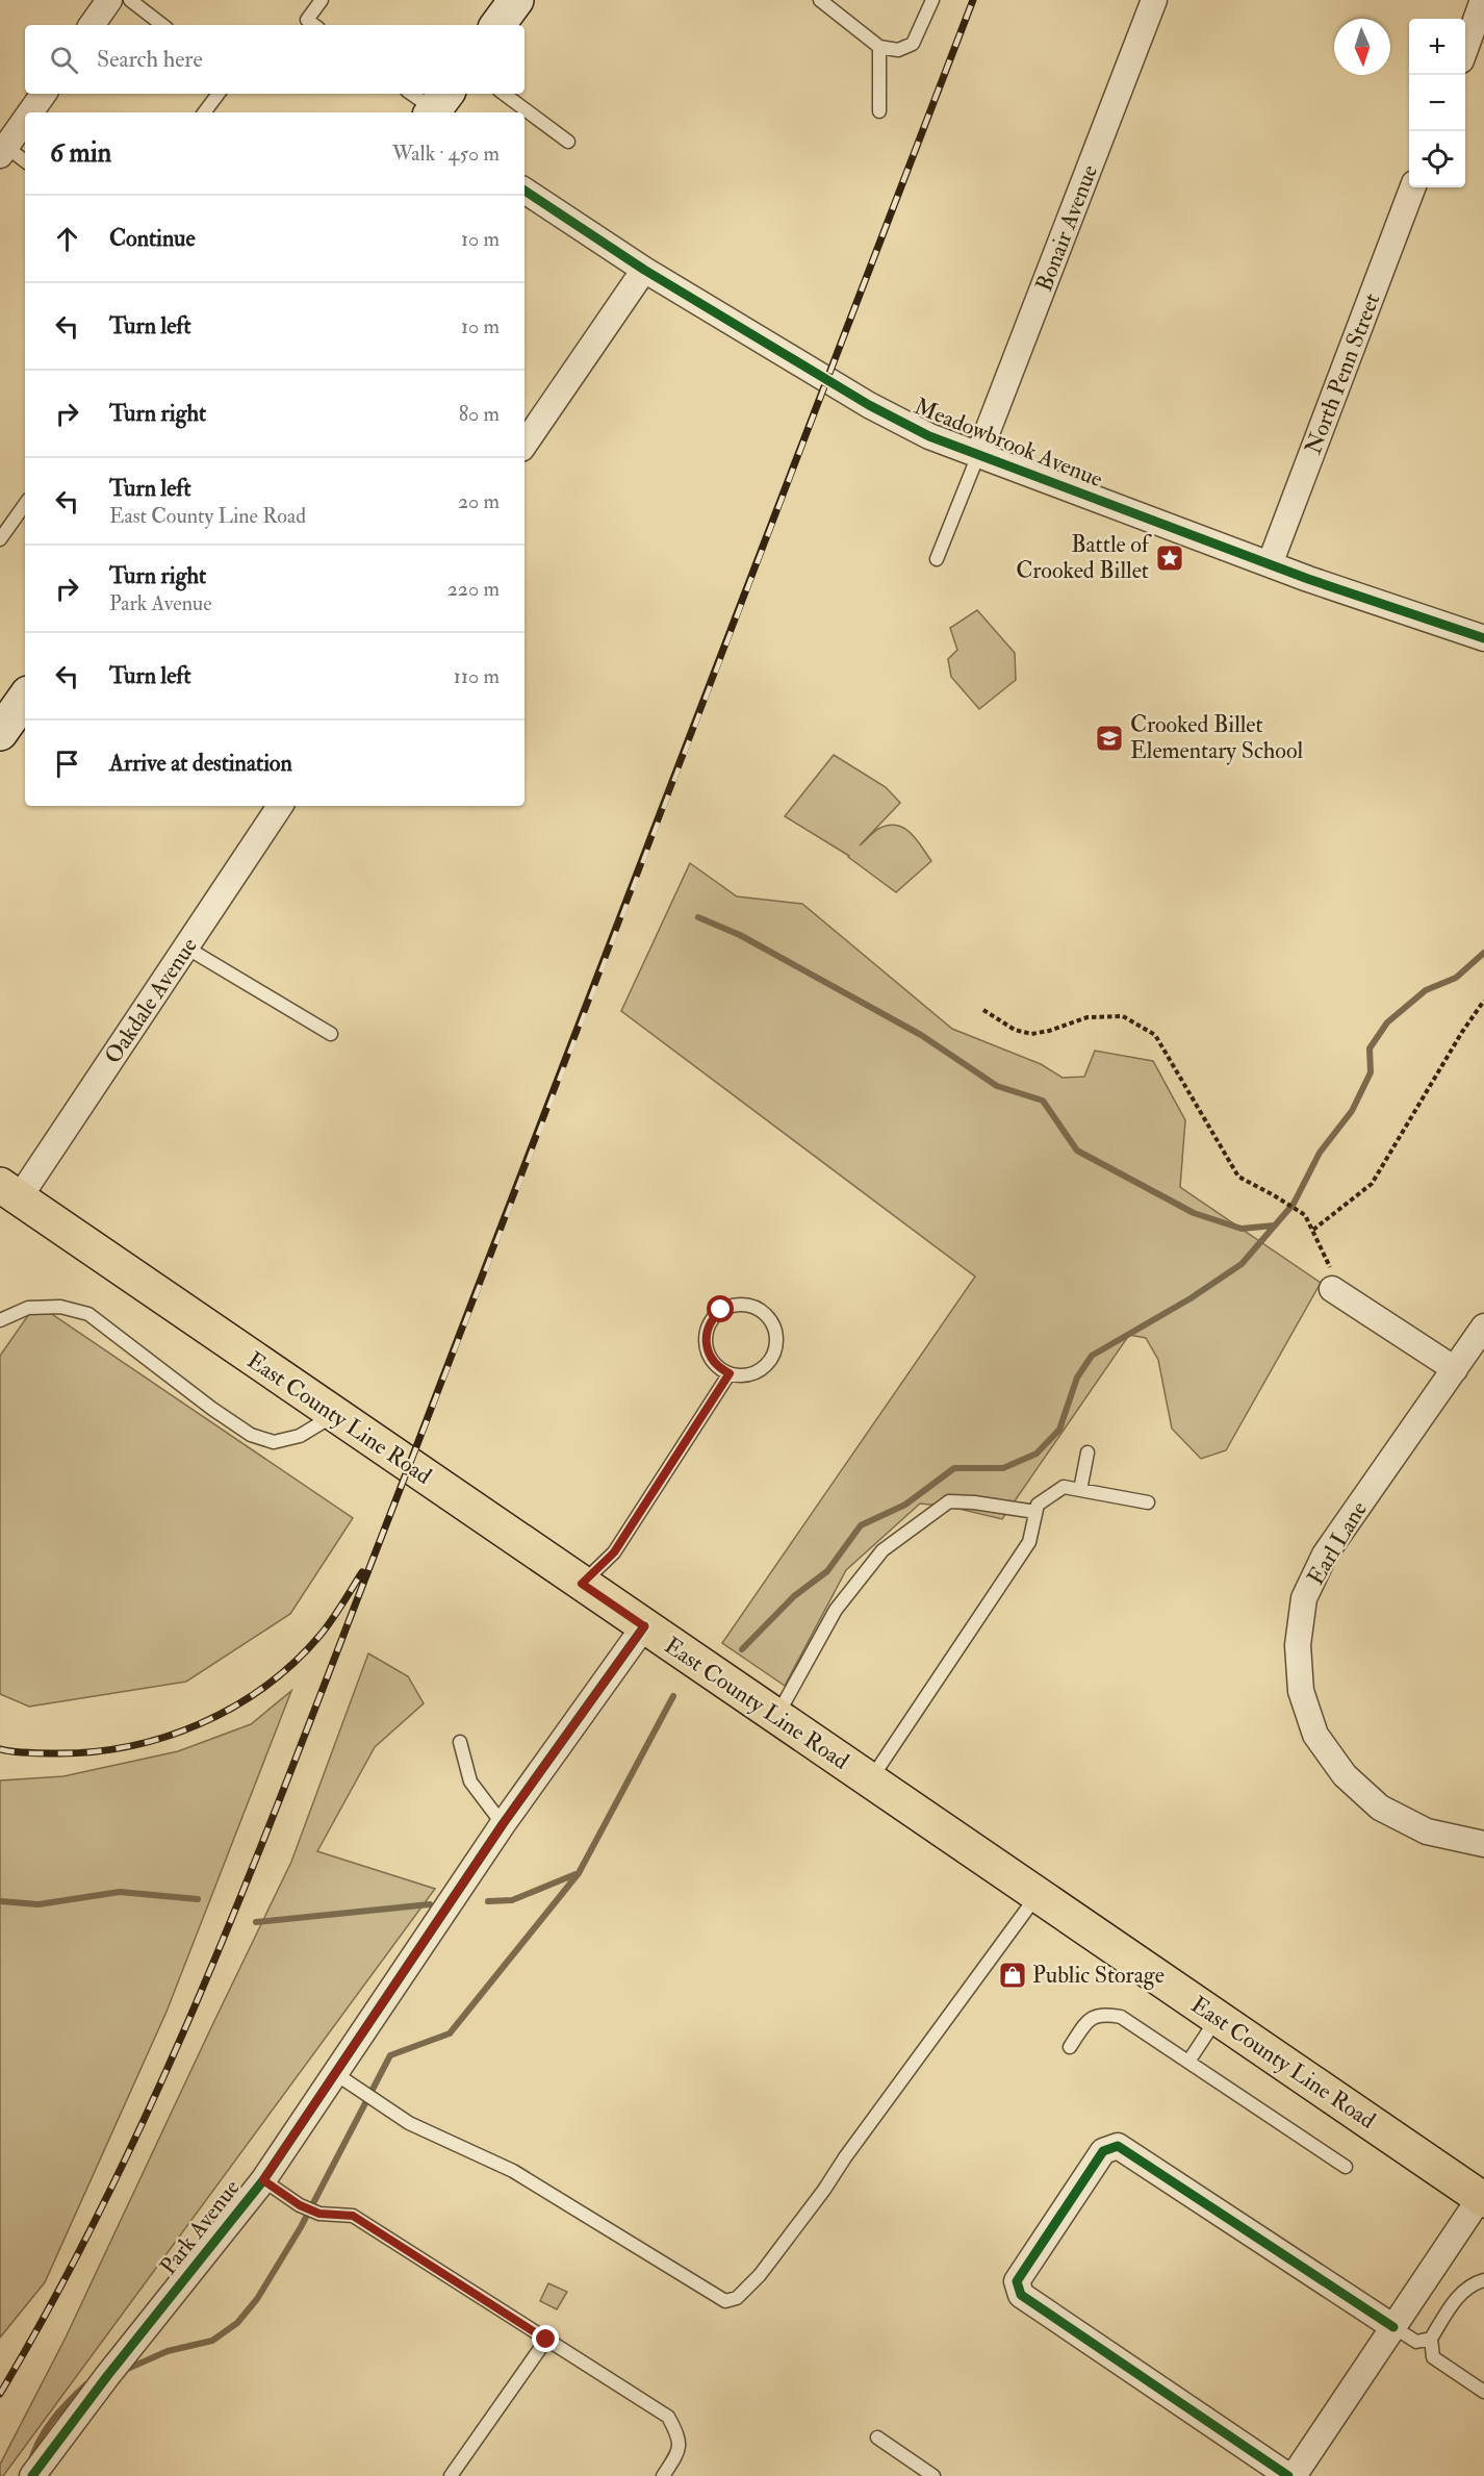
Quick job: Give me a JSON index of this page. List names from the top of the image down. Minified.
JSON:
{"streets":{"main road":["East County Line Road"],"street":["Bonair Avenue","North Penn Street","Meadowbrook Avenue","Oakdale Avenue","Earl Lane","Park Avenue"]},"crossings":[["Bonair Avenue","Meadowbrook Avenue"],["North Penn Street","Meadowbrook Avenue"],["Oakdale Avenue","East County Line Road"],["East County Line Road","Park Avenue"]],"places":{"place":["Battle of Crooked Billet"],"school or university":["Crooked Billet Elementary School"],"shop":["Public Storage"]},"north":"bottom","page":{"map_buttons":["+","−"],"search":"Search here","heading":["6 min","Walk · 450 m"],"list":[["Continue","10 m"],["Turn left","10 m"],["Turn right","80 m"],["Turn left","East County Line Road","20 m"],["Turn right","Park Avenue","220 m"],["Turn left","110 m"],"Arrive at destination"]}}
